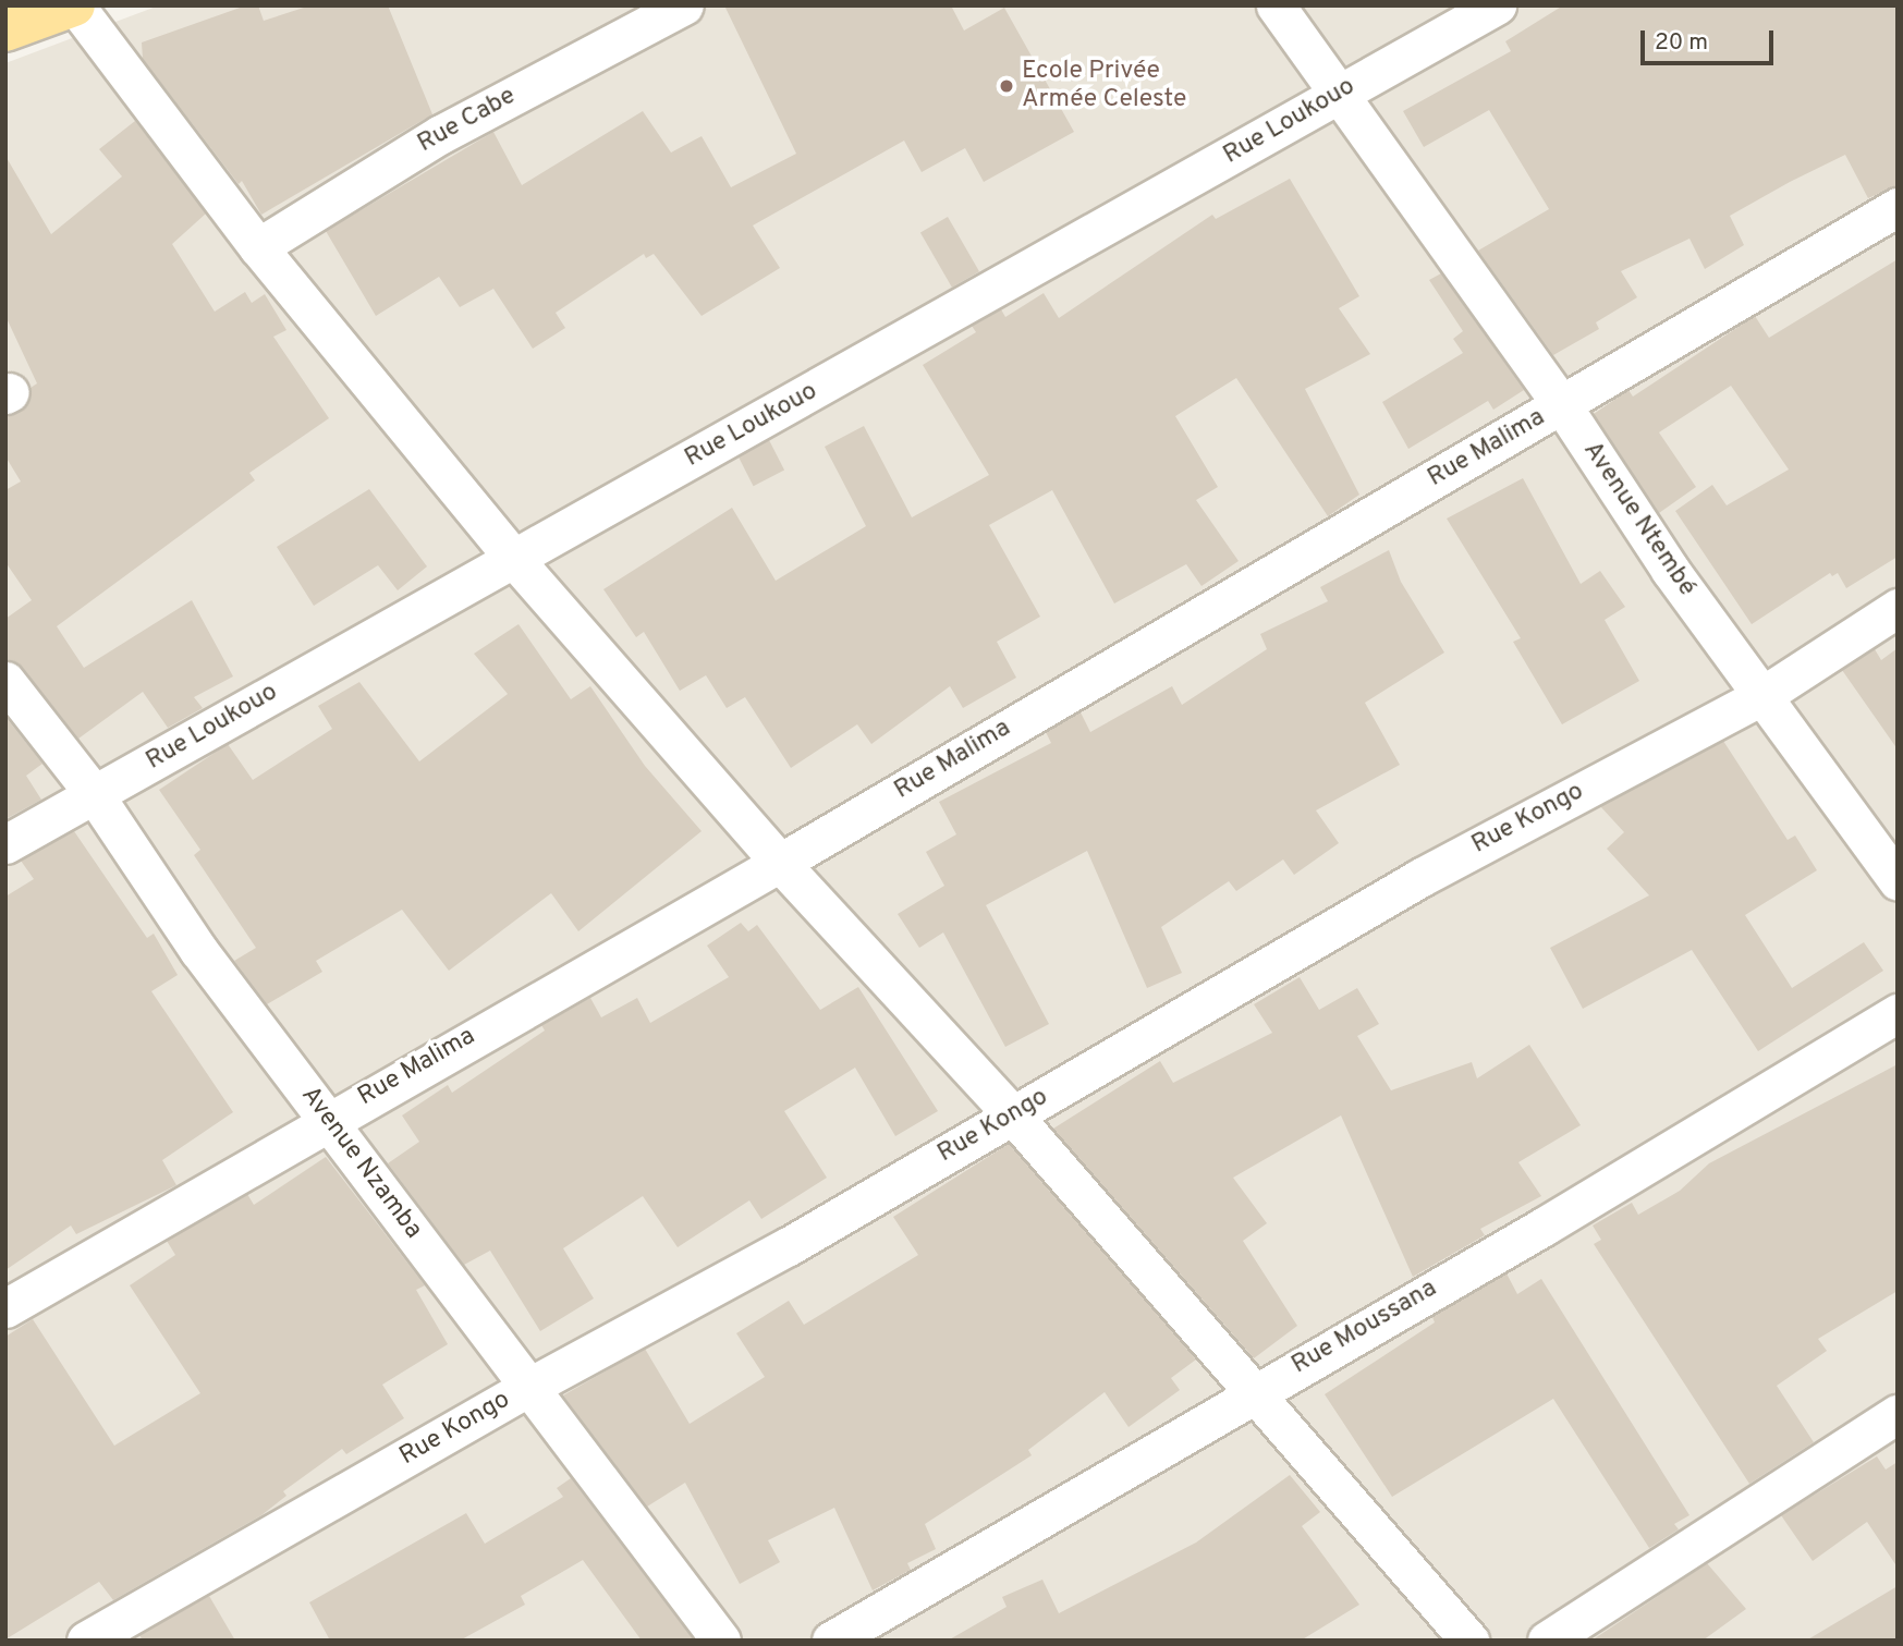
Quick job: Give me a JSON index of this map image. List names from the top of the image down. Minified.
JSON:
{"streets":{"street":["Rue Cabe","Rue Loukouo","Rue Malima","Avenue Ntembé","Rue Kongo","Avenue Nzamba","Rue Moussana"]},"crossings":[["Rue Loukouo","Avenue Ntembé"],["Rue Loukouo","Avenue Nzamba"],["Rue Malima","Avenue Ntembé"],["Rue Malima","Avenue Nzamba"],["Avenue Ntembé","Rue Kongo"],["Rue Kongo","Avenue Nzamba"]],"places":["Ecole Privée Armée Celeste"],"scale_bar":"20 m"}
